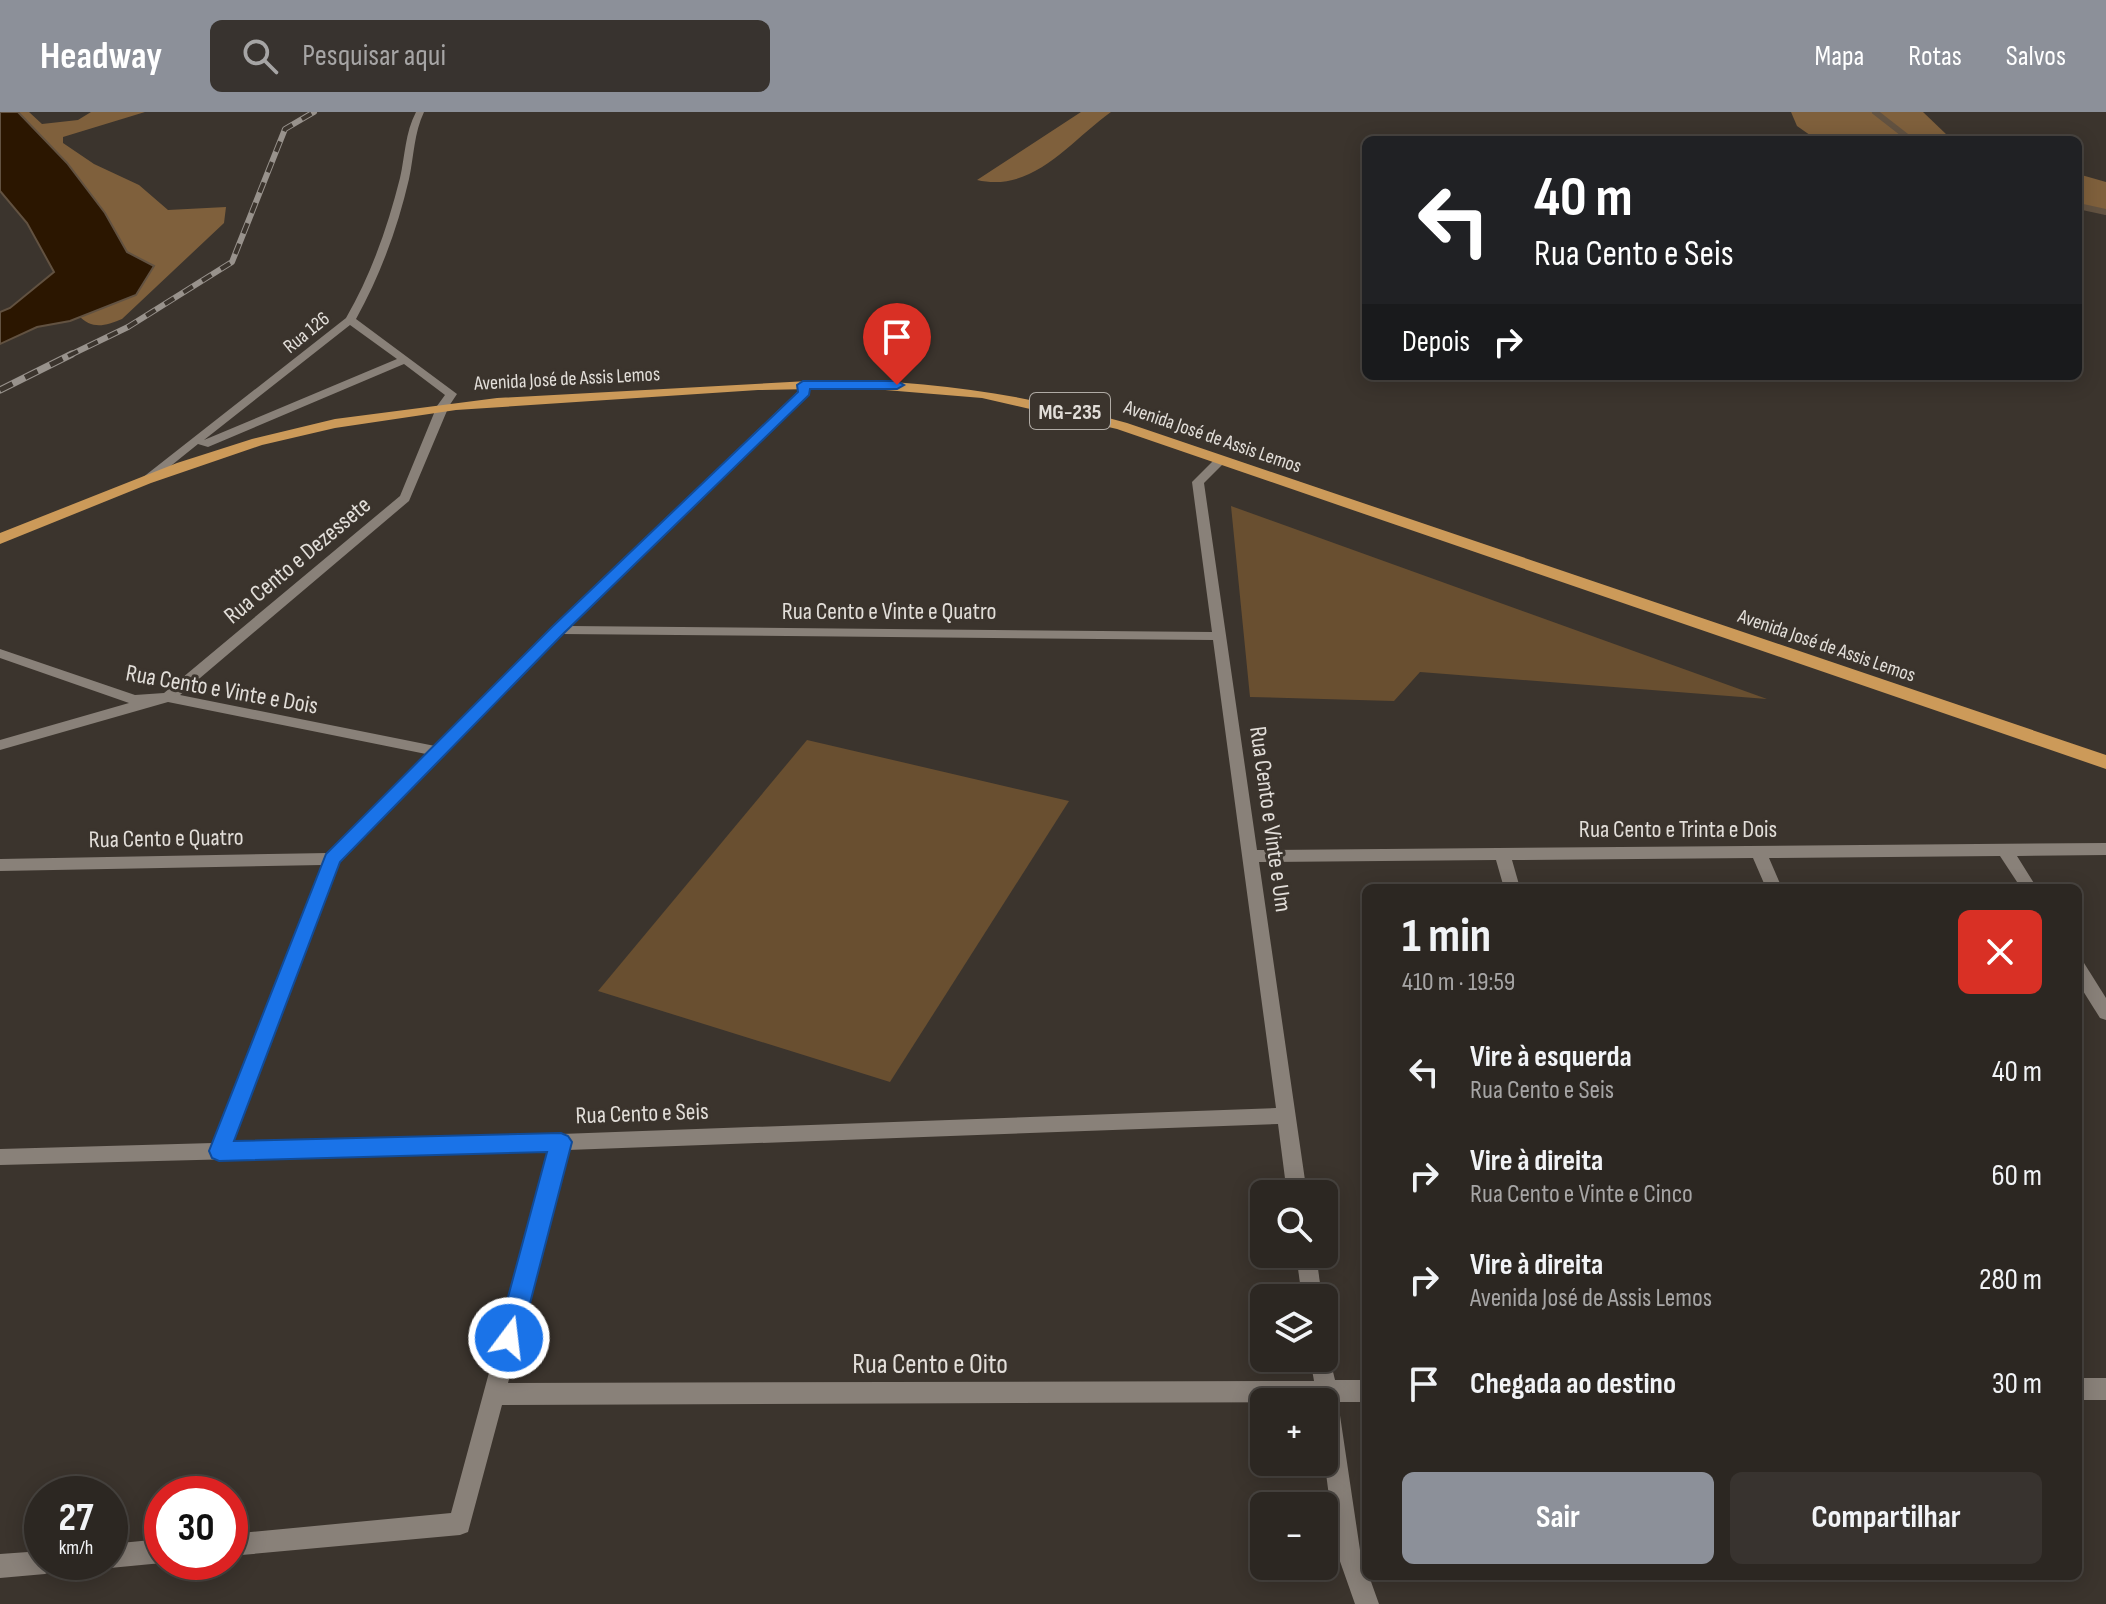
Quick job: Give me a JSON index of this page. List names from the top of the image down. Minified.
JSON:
{"streets":{"main road":["Avenida José de Assis Lemos","MG-235"],"street":["Rua 126","Rua Cento e Dezessete","Rua Cento e Vinte e Quatro","Rua Cento e Vinte e Dois","Rua Cento e Vinte e Um","Rua Cento e Trinta e Dois","Rua Cento e Quatro","Rua Cento e Seis","Rua Cento e Oito"]},"crossings":[["Rua 126","Avenida José de Assis Lemos"],["Avenida José de Assis Lemos","Rua Cento e Dezessete"],["Avenida José de Assis Lemos","Rua Cento e Vinte e Um"],["Rua Cento e Dezessete","Rua Cento e Vinte e Dois"],["Rua Cento e Vinte e Quatro","Rua Cento e Vinte e Um"],["Rua Cento e Vinte e Um","Rua Cento e Trinta e Dois"],["Rua Cento e Vinte e Um","Rua Cento e Seis"]],"page":{"header":"Headway","search":"Pesquisar aqui","nav":["Mapa","Rotas","Salvos"],"turn":["40 m","Rua Cento e Seis"],"then":"Depois","heading":["1 min","410 m · 19:59"],"list":[{"name":"Vire à esquerda","note":"Rua Cento e Seis","value":"40 m"},{"name":"Vire à direita","note":"Rua Cento e Vinte e Cinco","value":"60 m"},{"name":"Vire à direita","note":"Avenida José de Assis Lemos","value":"280 m"},{"name":"Chegada ao destino","value":"30 m"}],"map_buttons":["+","−"],"buttons":["Sair","Compartilhar"],"speed":"27 km/h","limit":"30"}}
